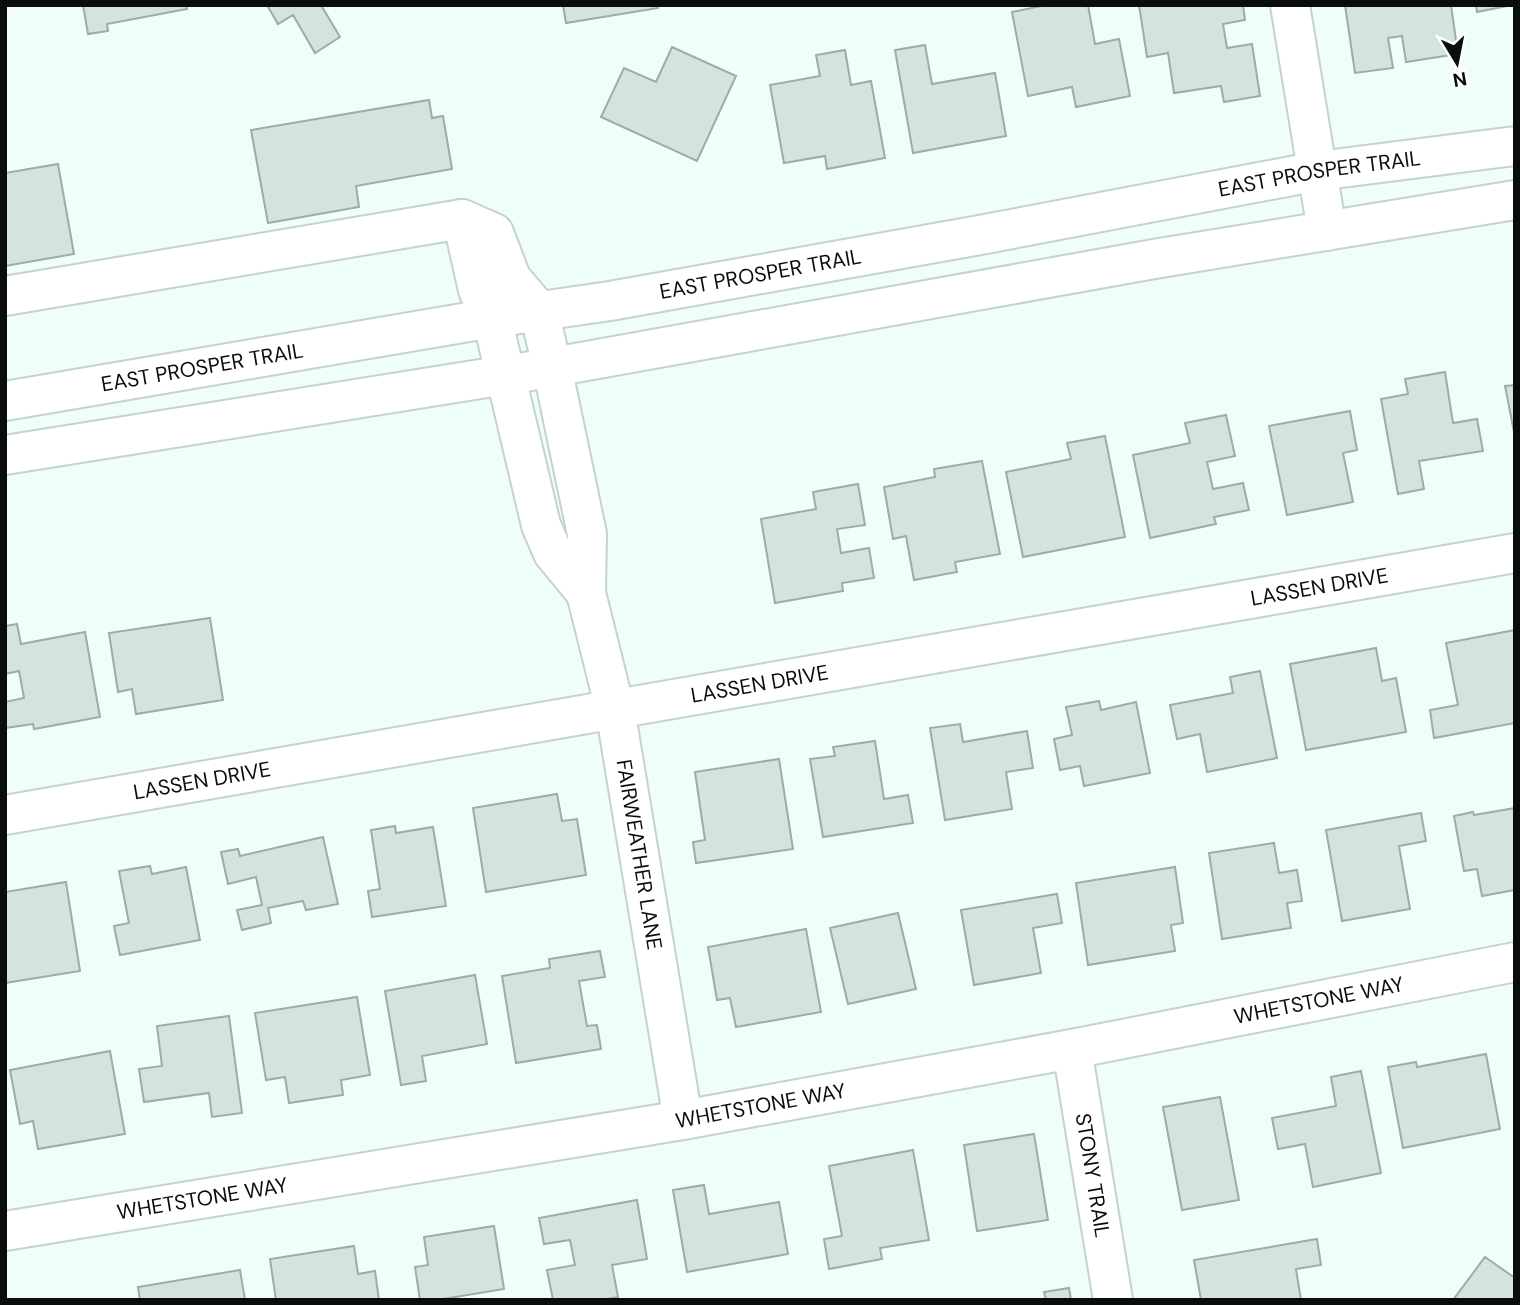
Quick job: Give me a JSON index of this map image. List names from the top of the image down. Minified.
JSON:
{"streets":{"street":["EAST PROSPER TRAIL","LASSEN DRIVE","FAIRWEATHER LANE","WHETSTONE WAY","STONY TRAIL"]},"crossings":[["EAST PROSPER TRAIL","FAIRWEATHER LANE"],["LASSEN DRIVE","FAIRWEATHER LANE"],["FAIRWEATHER LANE","WHETSTONE WAY"],["WHETSTONE WAY","STONY TRAIL"]],"north":"bottom"}
